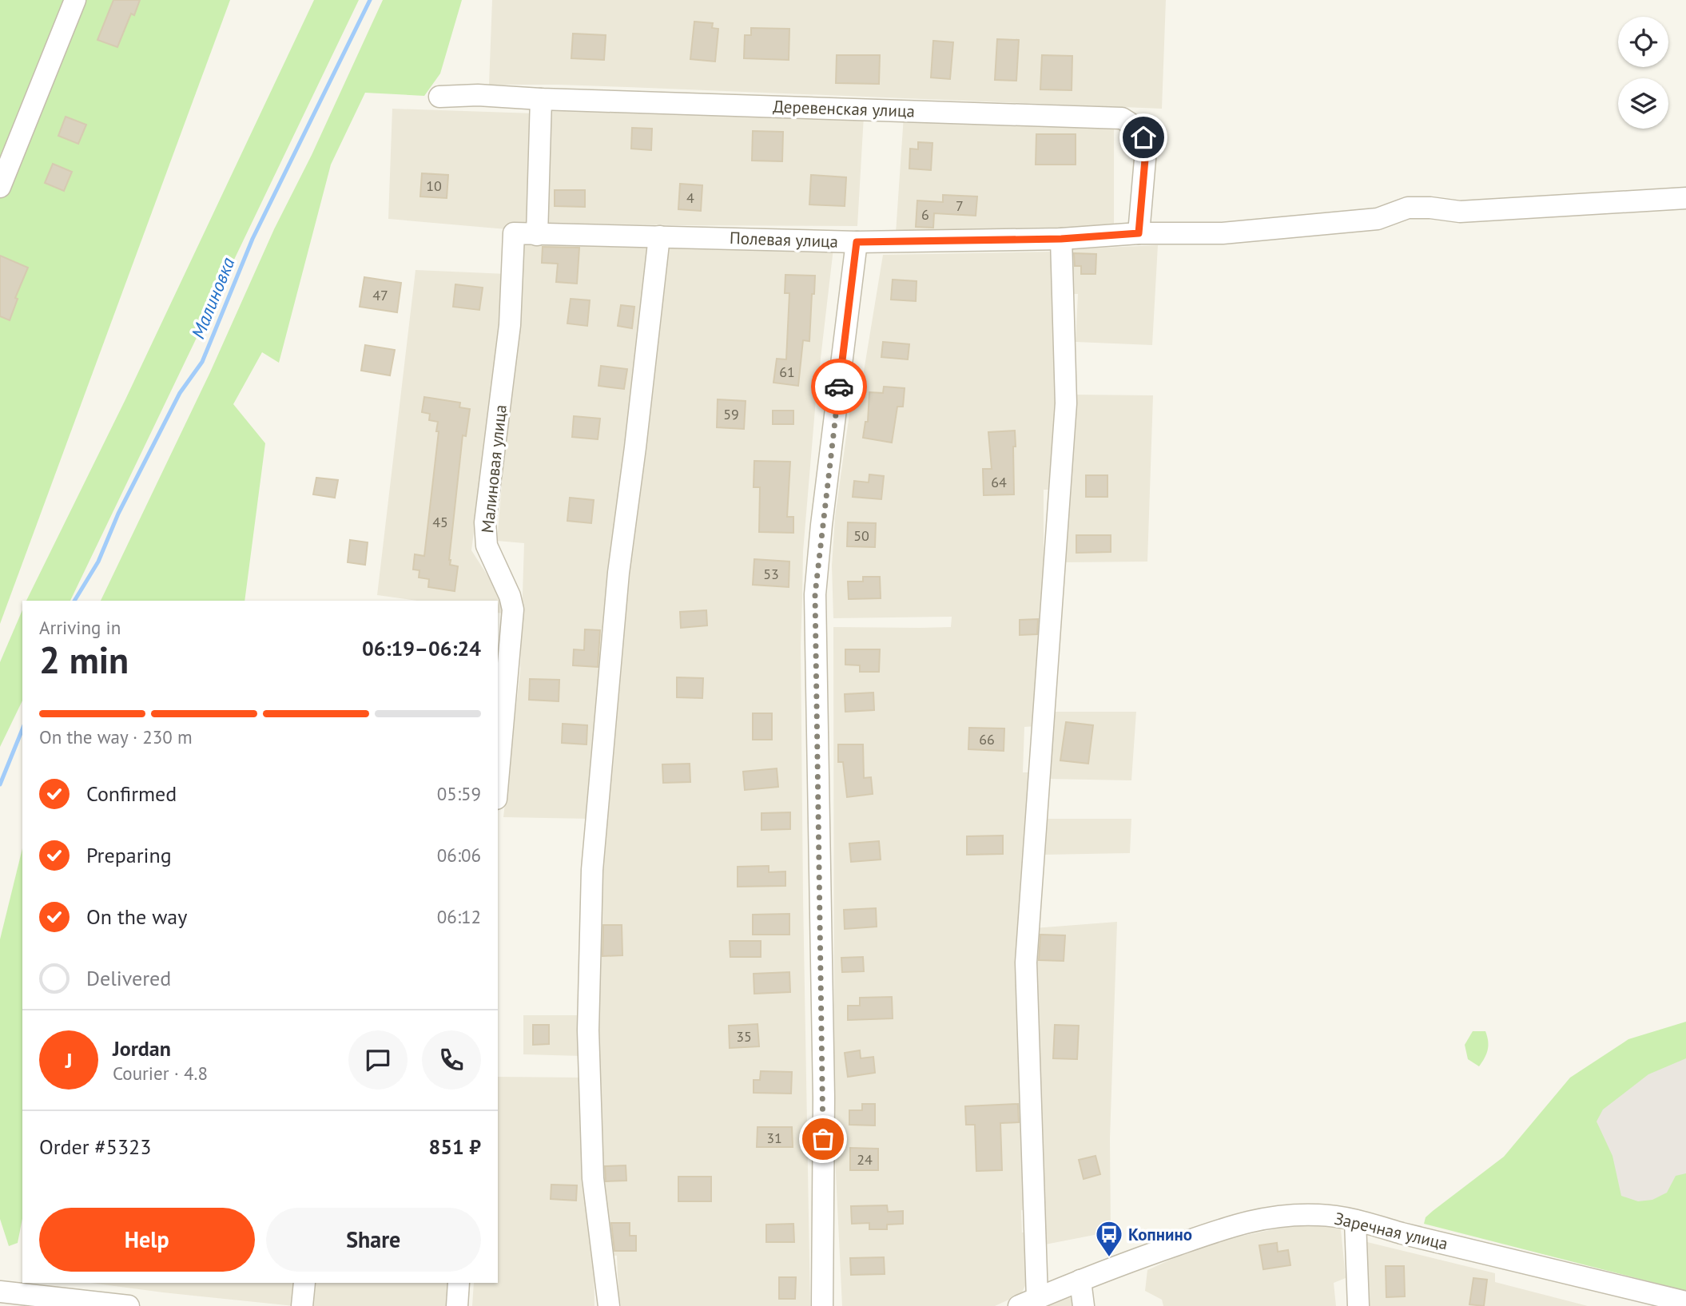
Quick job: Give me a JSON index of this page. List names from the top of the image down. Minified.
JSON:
{"streets":{"street":["Деревенская улица","Полевая улица","Малиновая улица","Заречная улица"]},"crossings":[["Деревенская улица","Полевая улица"],["Полевая улица","Малиновая улица"]],"water":["Малиновка"],"places":{"bus stop":["Копнино"]},"house_numbers":["10","4","7","6","47","61","59","64","45","50","53","66","35","31","24"],"page":{"heading":["2 min","Arriving in","06:19–06:24"],"panel":["Jordan","Courier · 4.8","Order #5323","851 ₽"],"bar":"On the way · 230 m","list":[["Confirmed","05:59"],["Preparing","06:06"],["On the way","06:12"],"Delivered"],"round":"J","buttons":["Help","Share"]}}
